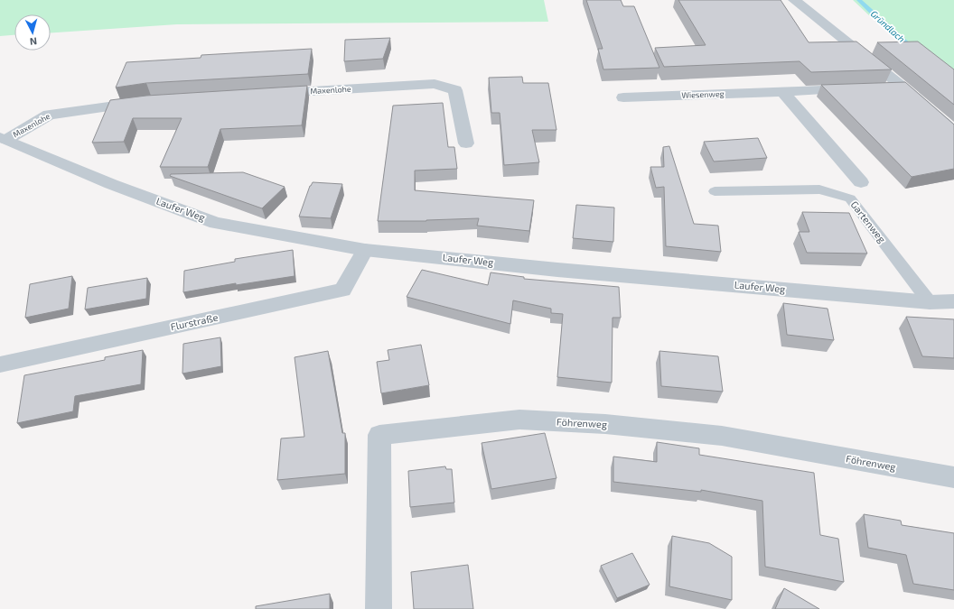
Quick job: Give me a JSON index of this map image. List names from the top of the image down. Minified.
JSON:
{"streets":{"street":["Maxenlohe","Wiesenweg","Laufer Weg","Flurstraße","Föhrenweg"],"lane":["Gartenweg"]},"crossings":[["Maxenlohe","Laufer Weg"],["Laufer Weg","Gartenweg"],["Laufer Weg","Flurstraße"]],"water":["Gründlach"],"north":"bottom"}
